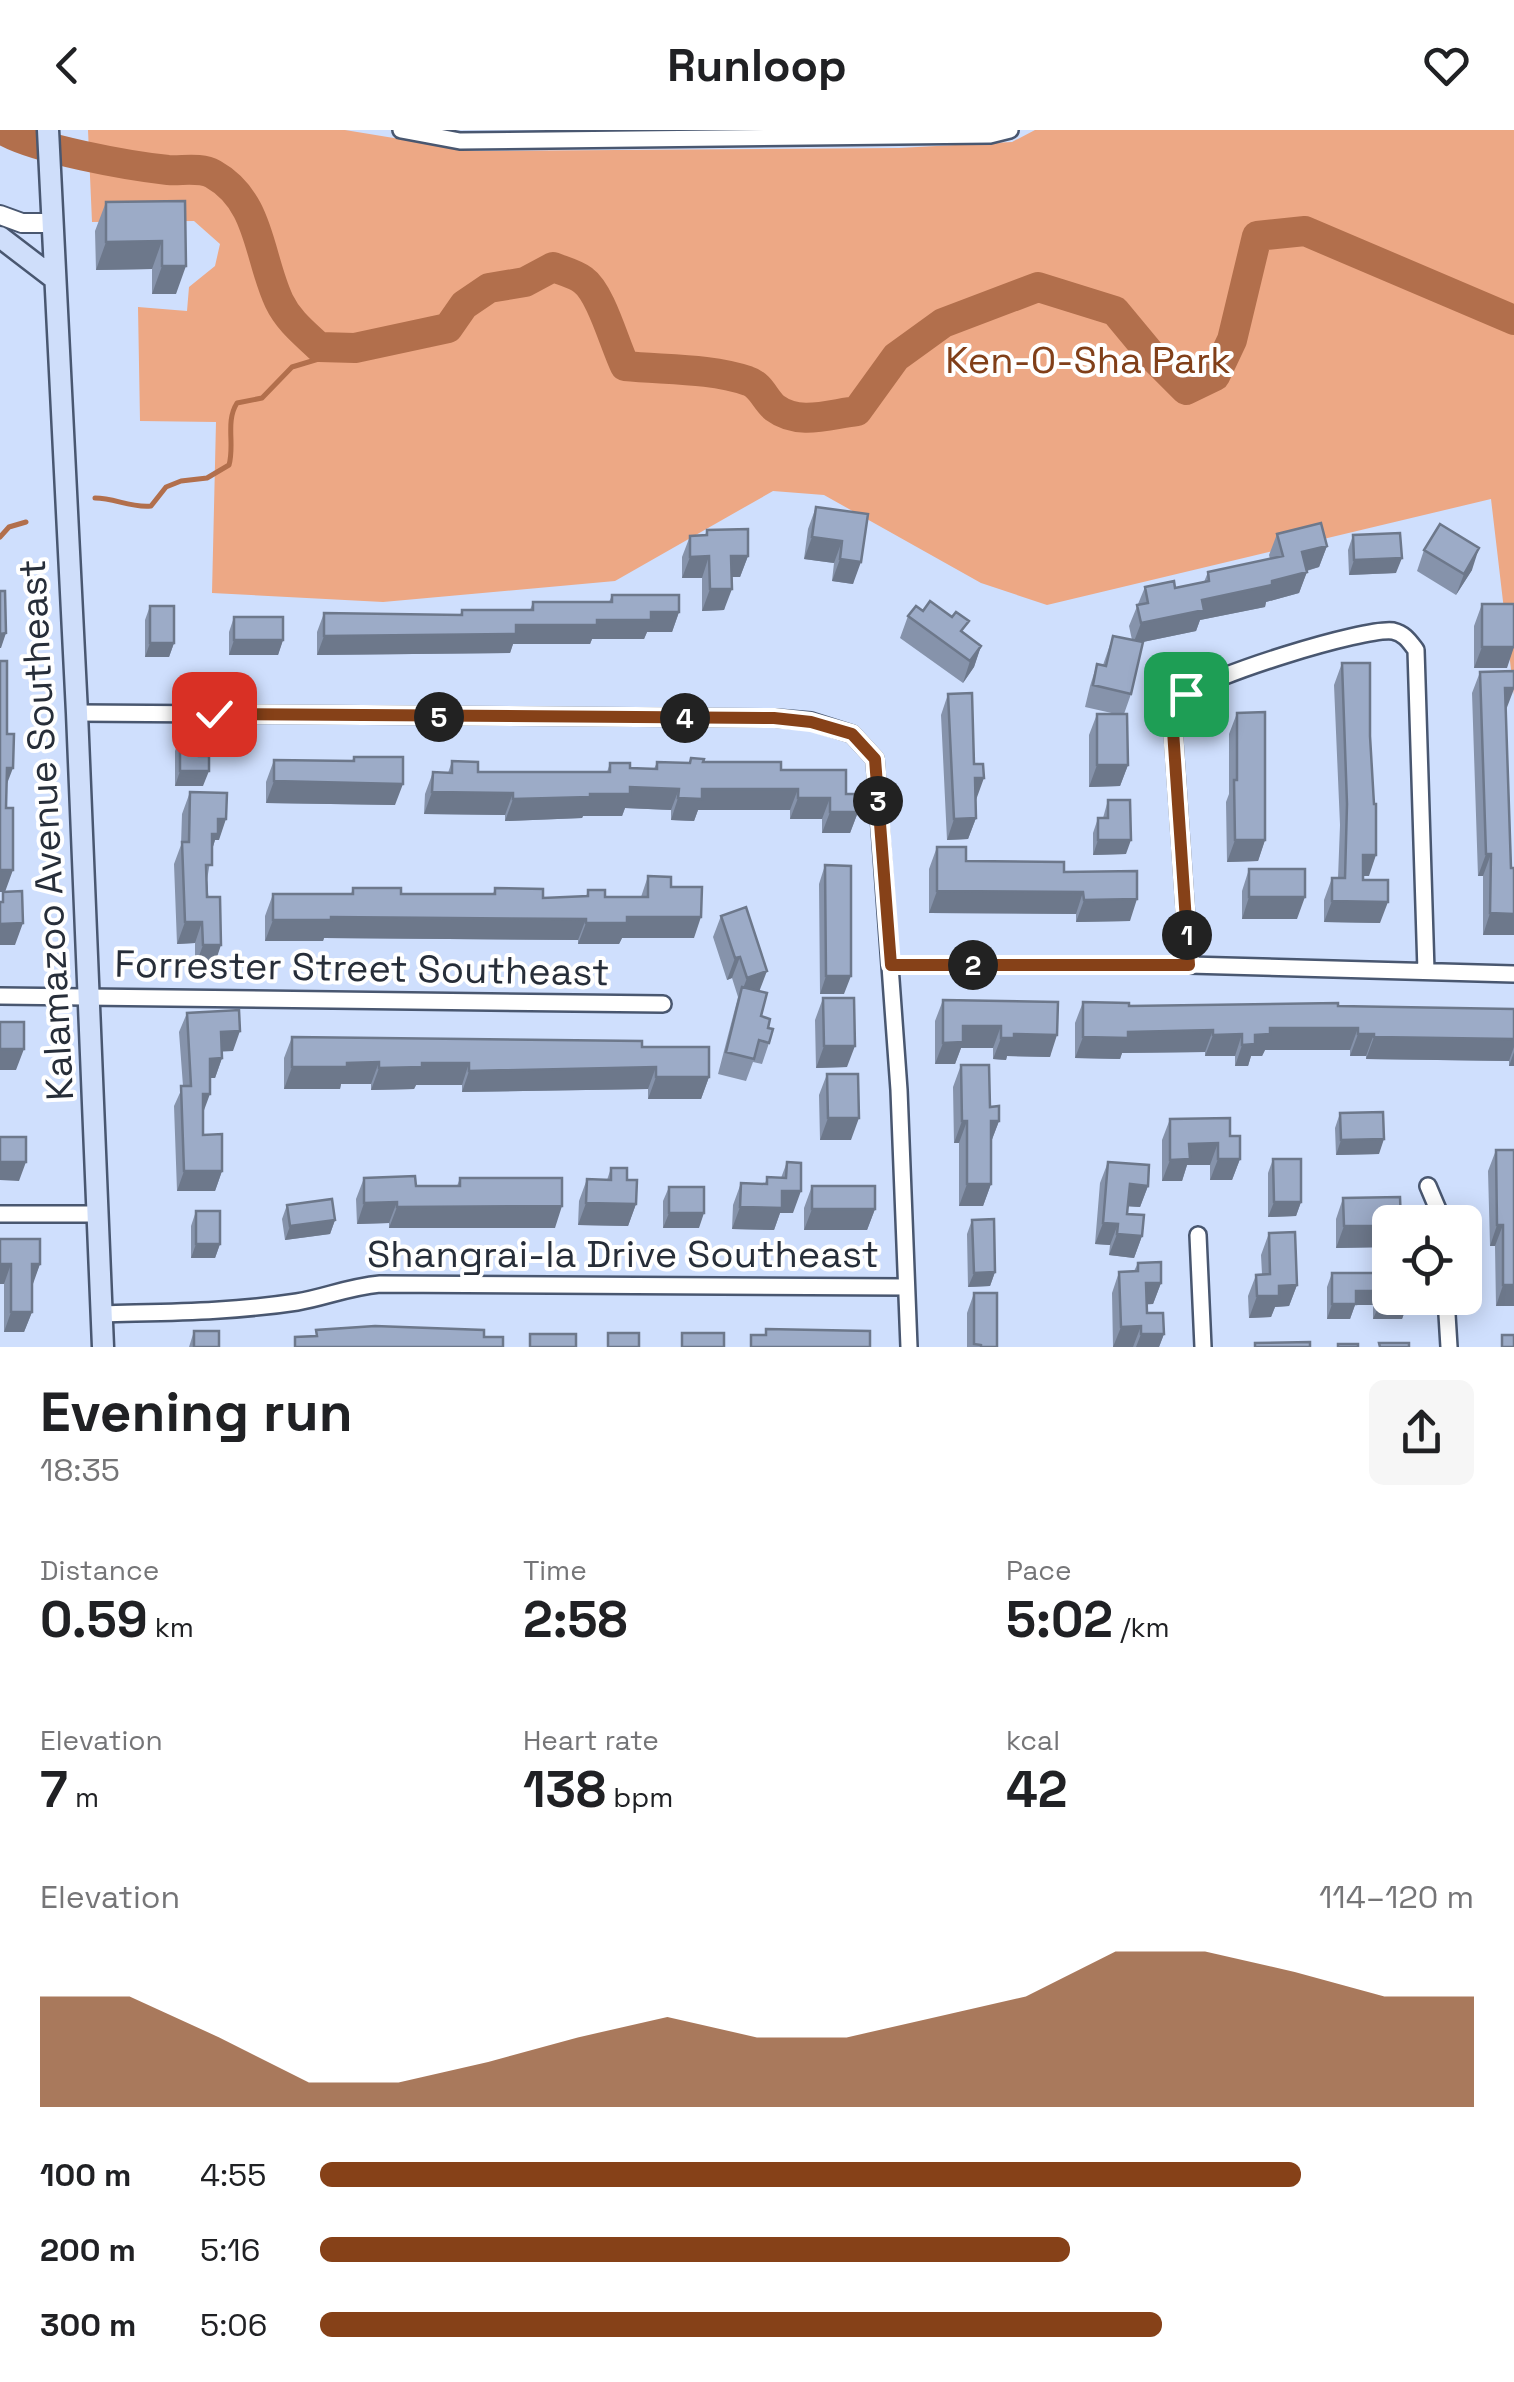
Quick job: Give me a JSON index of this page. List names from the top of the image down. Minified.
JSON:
{"streets":{"main road":["Kalamazoo Avenue Southeast"],"street":["Forrester Street Southeast","Shangrai-la Drive Southeast"]},"crossings":[["Kalamazoo Avenue Southeast","Forrester Street Southeast"],["Kalamazoo Avenue Southeast","Shangrai-la Drive Southeast"]],"parks":["Ken-O-Sha Park"],"page":{"header":"Runloop","pins":["5","4","3","1","2"],"heading":["Evening run","18:35"],"stats":[["Distance","0.59 km"],["Time","2:58"],["Pace","5:02 /km"],["Elevation","7 m"],["Heart rate","138 bpm"],["kcal","42"]],"chart":["Elevation","114–120 m"],"list":[{"name":"100 m","note":"4:55"},{"name":"200 m","note":"5:16"},{"name":"300 m","note":"5:06"}]}}
